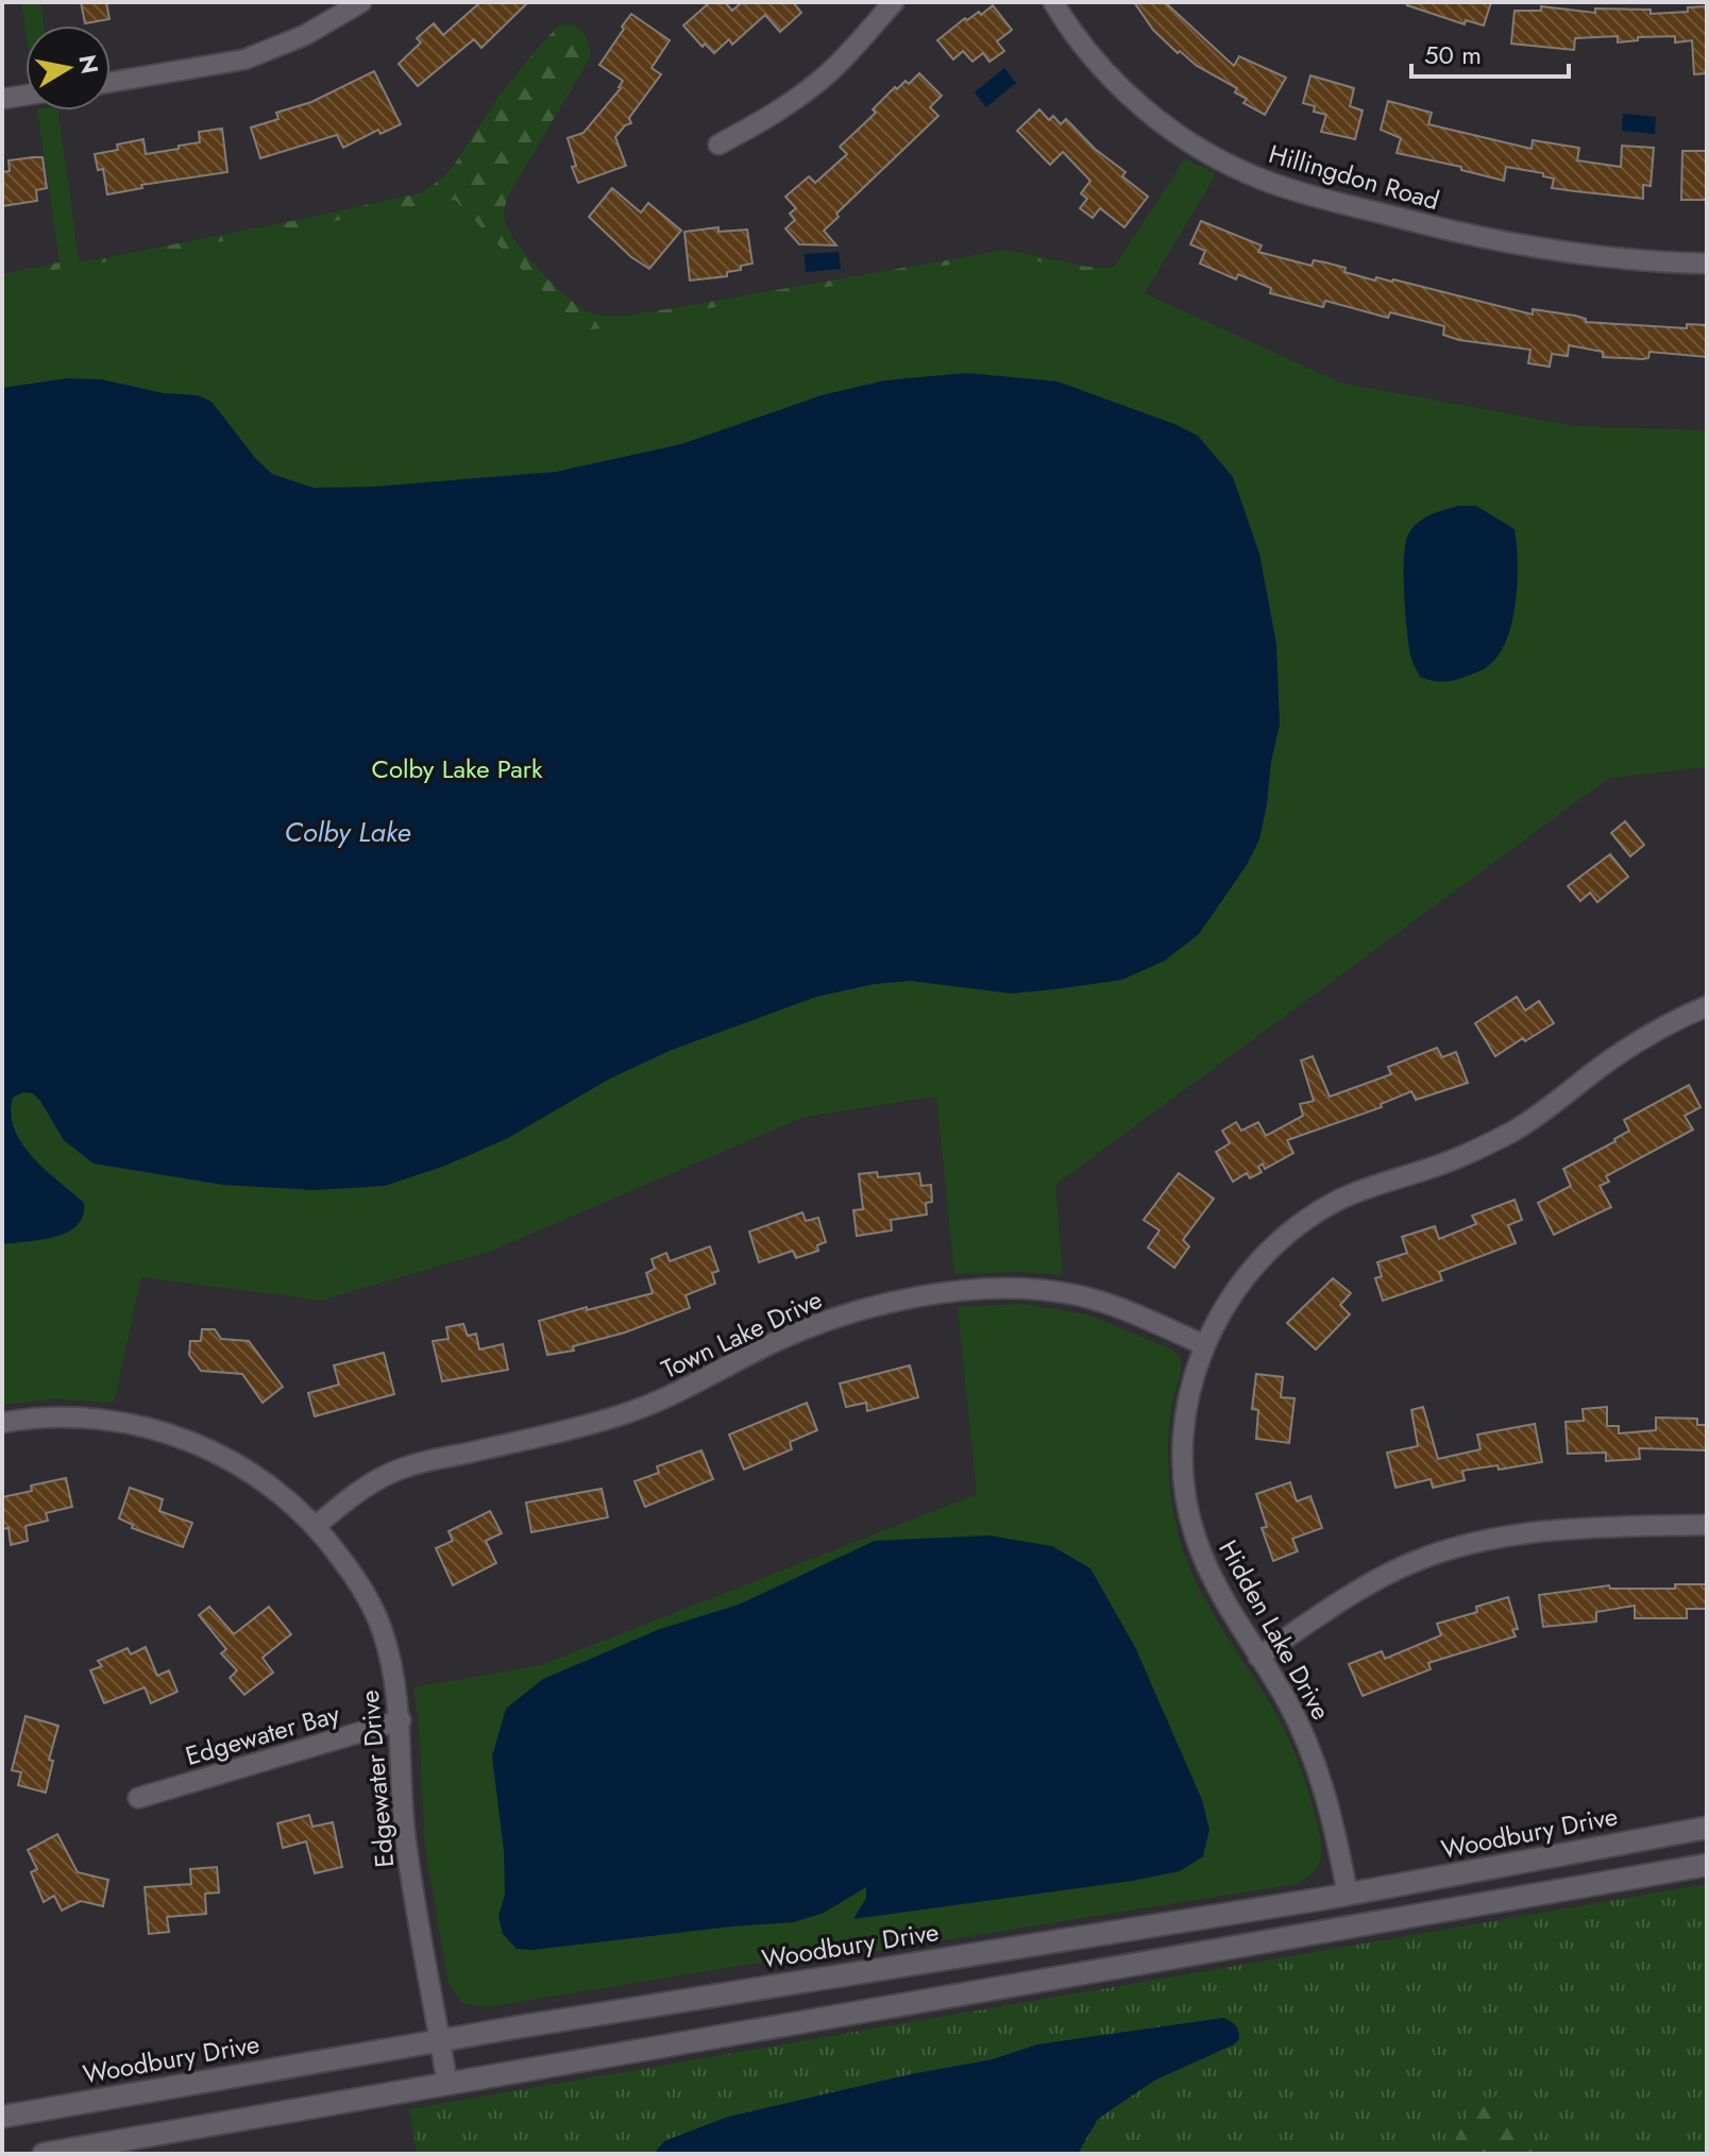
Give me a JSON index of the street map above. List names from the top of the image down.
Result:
{
  "streets": {
    "main road": ["Woodbury Drive"],
    "street": [
      "Hillingdon Road",
      "Town Lake Drive",
      "Hidden Lake Drive",
      "Edgewater Bay",
      "Edgewater Drive"
    ]
  },
  "crossings": [
    ["Town Lake Drive", "Hidden Lake Drive"],
    ["Town Lake Drive", "Edgewater Drive"],
    ["Hidden Lake Drive", "Woodbury Drive"],
    ["Edgewater Bay", "Edgewater Drive"],
    ["Edgewater Drive", "Woodbury Drive"]
  ],
  "water": ["Colby Lake"],
  "parks": ["Colby Lake Park"],
  "scale_bar": "50 m",
  "north": "right"
}
